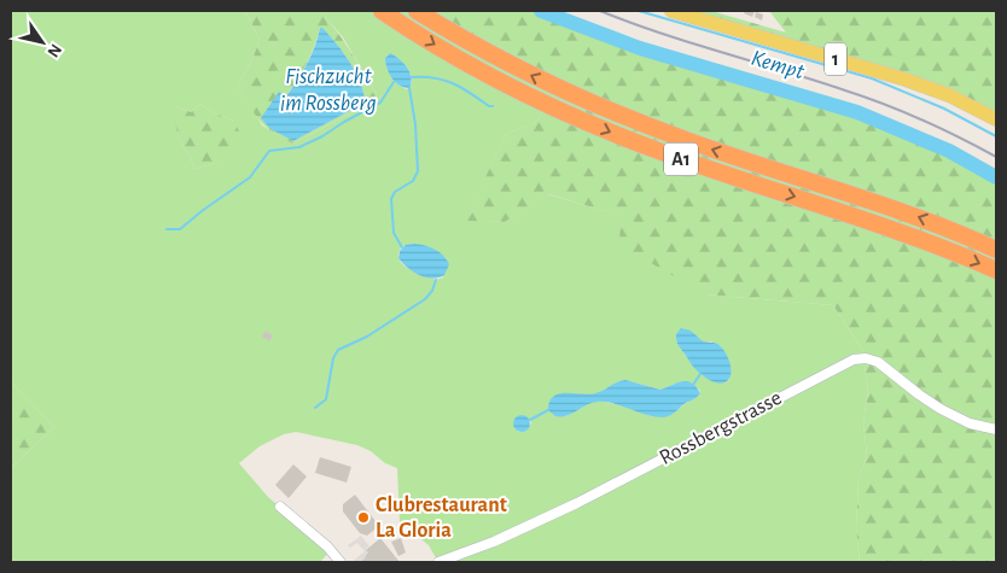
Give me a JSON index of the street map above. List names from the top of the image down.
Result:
{
  "streets": {
    "highway": ["A1"],
    "main road": ["1"],
    "street": ["Rossbergstrasse"]
  },
  "water": ["Kempt", "Fischzucht im Rossberg"],
  "places": ["Clubrestaurant La Gloria"],
  "north": "bottom right"
}
